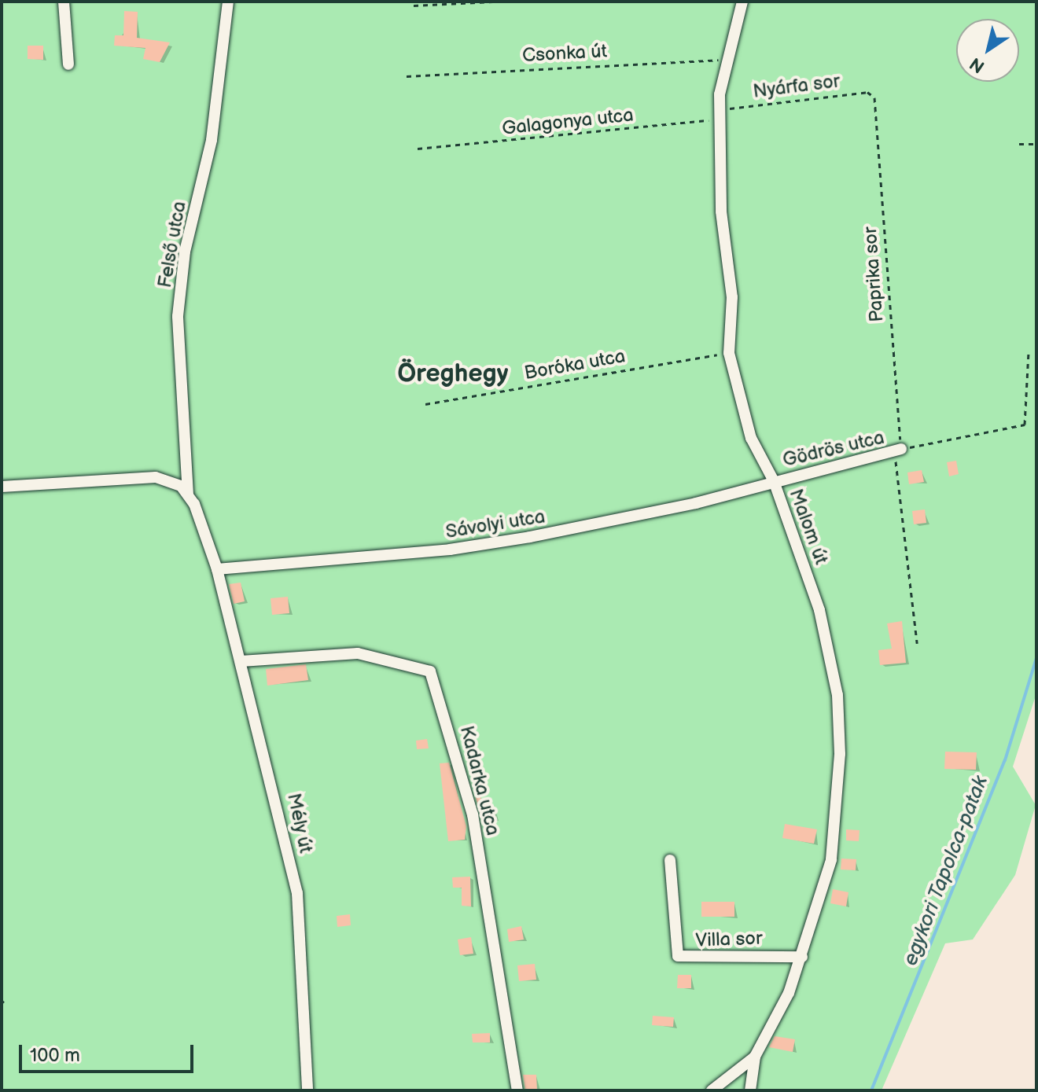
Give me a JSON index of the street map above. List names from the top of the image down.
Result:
{
  "streets": {
    "street": [
      "Felső utca",
      "Gödrös utca",
      "Sávolyi utca",
      "Malom út",
      "Kadarka utca",
      "Mély út",
      "Villa sor"
    ],
    "path": [
      "Csonka út",
      "Nyárfa sor",
      "Galagonya utca",
      "Paprika sor",
      "Boróka utca"
    ]
  },
  "crossings": [
    ["Csonka út", "Malom út"],
    ["Nyárfa sor", "Galagonya utca"],
    ["Nyárfa sor", "Paprika sor"],
    ["Nyárfa sor", "Malom út"],
    ["Galagonya utca", "Malom út"],
    ["Felső utca", "Sávolyi utca"],
    ["Felső utca", "Mély út"],
    ["Paprika sor", "Gödrös utca"],
    ["Boróka utca", "Malom út"],
    ["Gödrös utca", "Sávolyi utca"],
    ["Gödrös utca", "Malom út"],
    ["Sávolyi utca", "Malom út"],
    ["Sávolyi utca", "Mély út"],
    ["Malom út", "Villa sor"],
    ["Kadarka utca", "Mély út"]
  ],
  "districts": ["Öreghegy"],
  "water": ["egykori Tapolca-patak"],
  "scale_bar": "100 m",
  "north": "bottom left"
}
